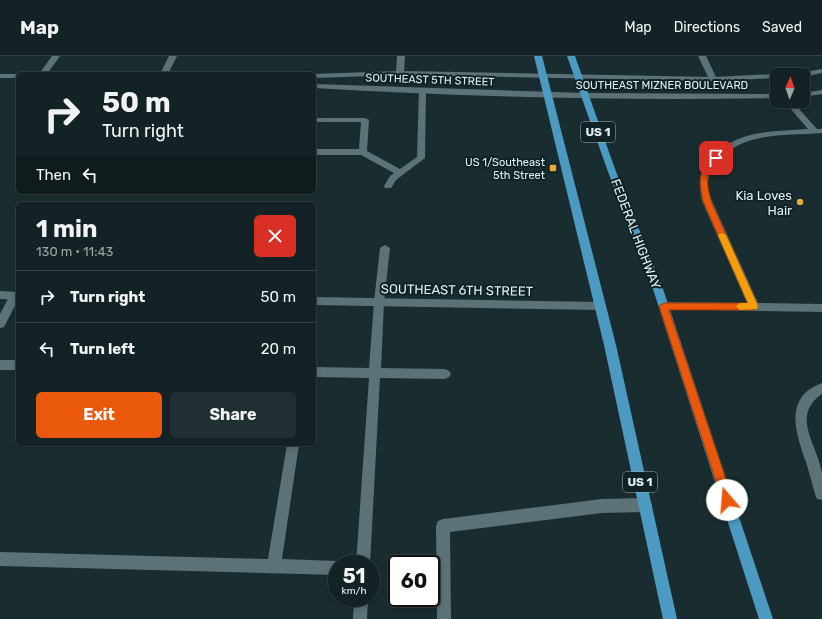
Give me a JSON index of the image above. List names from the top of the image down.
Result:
{
  "streets": {
    "main road": [
      "SOUTHEAST 5TH STREET",
      "SOUTHEAST MIZNER BOULEVARD",
      "US 1",
      "FEDERAL HIGHWAY",
      "SOUTHEAST 6TH STREET"
    ]
  },
  "crossings": [
    ["SOUTHEAST 5TH STREET", "SOUTHEAST MIZNER BOULEVARD"],
    ["SOUTHEAST 5TH STREET", "US 1"],
    ["SOUTHEAST MIZNER BOULEVARD", "US 1"],
    ["SOUTHEAST MIZNER BOULEVARD", "FEDERAL HIGHWAY"],
    ["US 1", "SOUTHEAST 6TH STREET"]
  ],
  "places": {
    "transit": ["US 1/Southeast 5th Street"],
    "other": ["Kia Loves Hair"]
  },
  "north": "top",
  "page": {
    "header": "Map",
    "nav": ["Map", "Directions", "Saved"],
    "turn": ["50 m", "Turn right"],
    "then": "Then",
    "heading": ["1 min", "130 m · 11:43"],
    "list": [
      {
        "name": "Turn right",
        "value": "50 m"
      },
      {
        "name": "Turn left",
        "value": "20 m"
      }
    ],
    "buttons": ["Exit", "Share"],
    "speed": "51 km/h",
    "limit": "60"
  }
}
